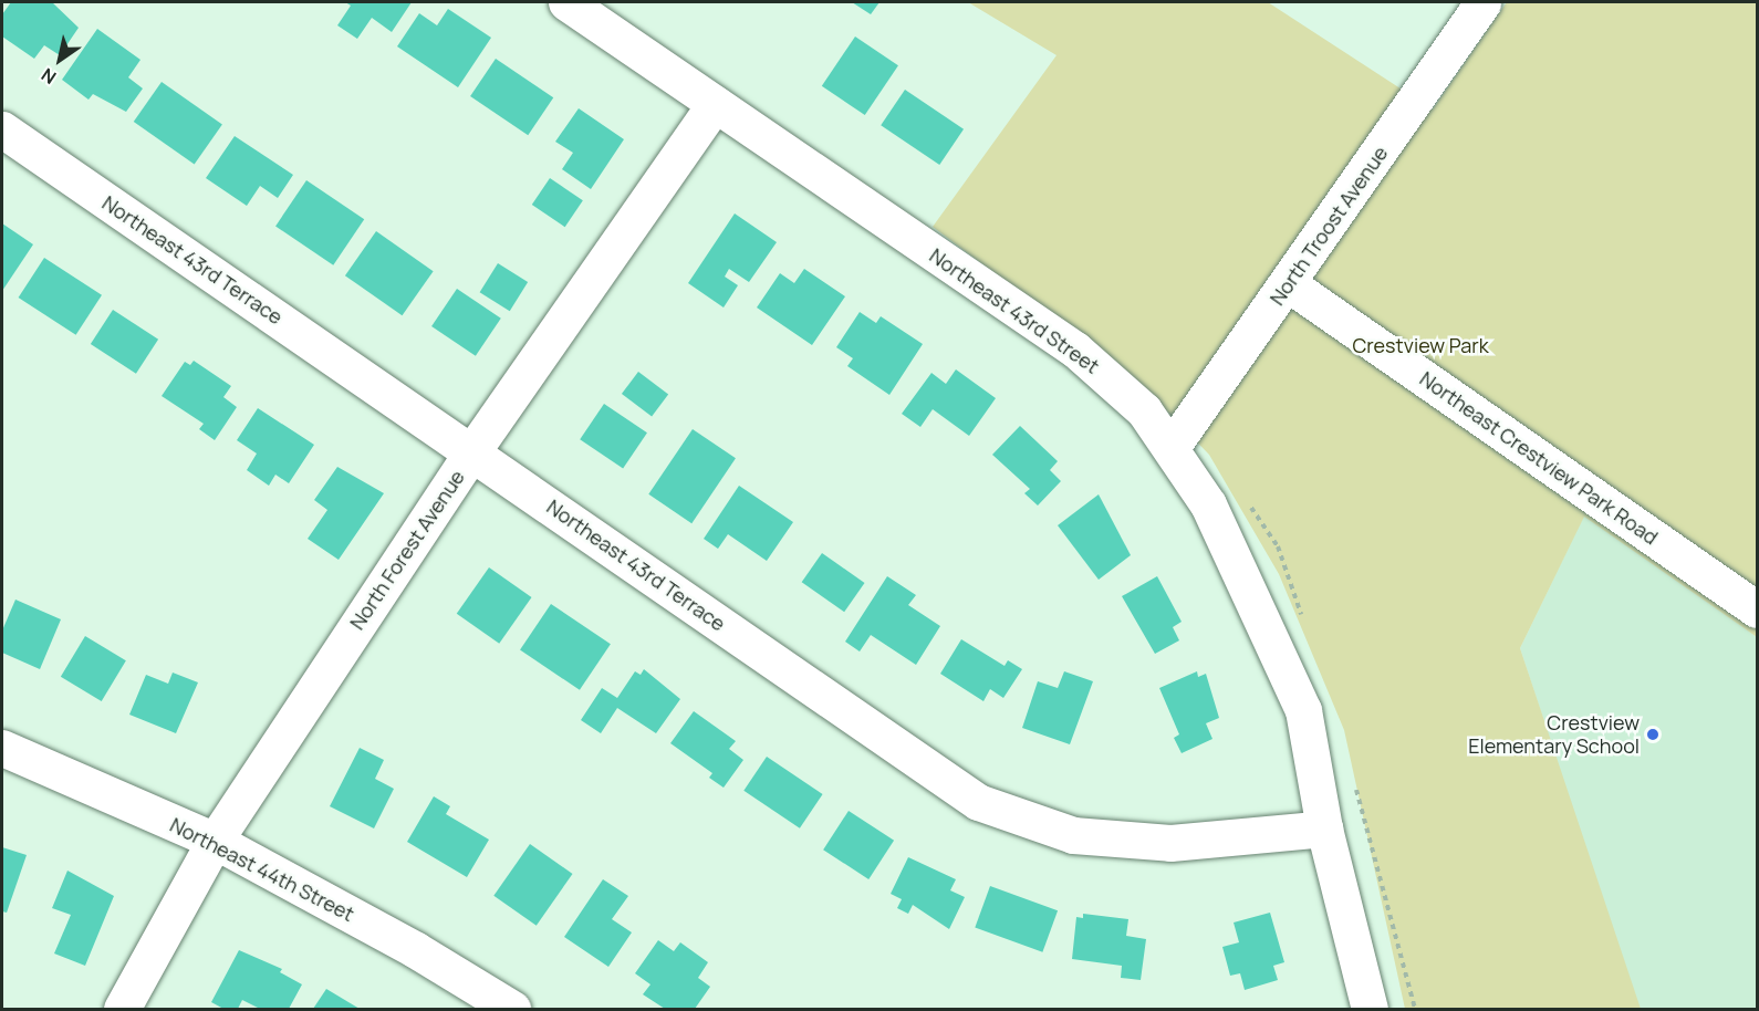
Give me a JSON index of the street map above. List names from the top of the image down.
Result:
{
  "streets": {
    "street": [
      "North Troost Avenue",
      "Northeast 43rd Terrace",
      "Northeast 43rd Street",
      "Northeast Crestview Park Road",
      "North Forest Avenue",
      "Northeast 44th Street"
    ]
  },
  "crossings": [
    ["North Troost Avenue", "Northeast 43rd Street"],
    ["North Troost Avenue", "Northeast Crestview Park Road"],
    ["Northeast 43rd Terrace", "Northeast 43rd Street"],
    ["Northeast 43rd Terrace", "North Forest Avenue"],
    ["Northeast 43rd Street", "North Forest Avenue"],
    ["North Forest Avenue", "Northeast 44th Street"]
  ],
  "parks": ["Crestview Park"],
  "places": ["Crestview Elementary School"],
  "north": "bottom left"
}
